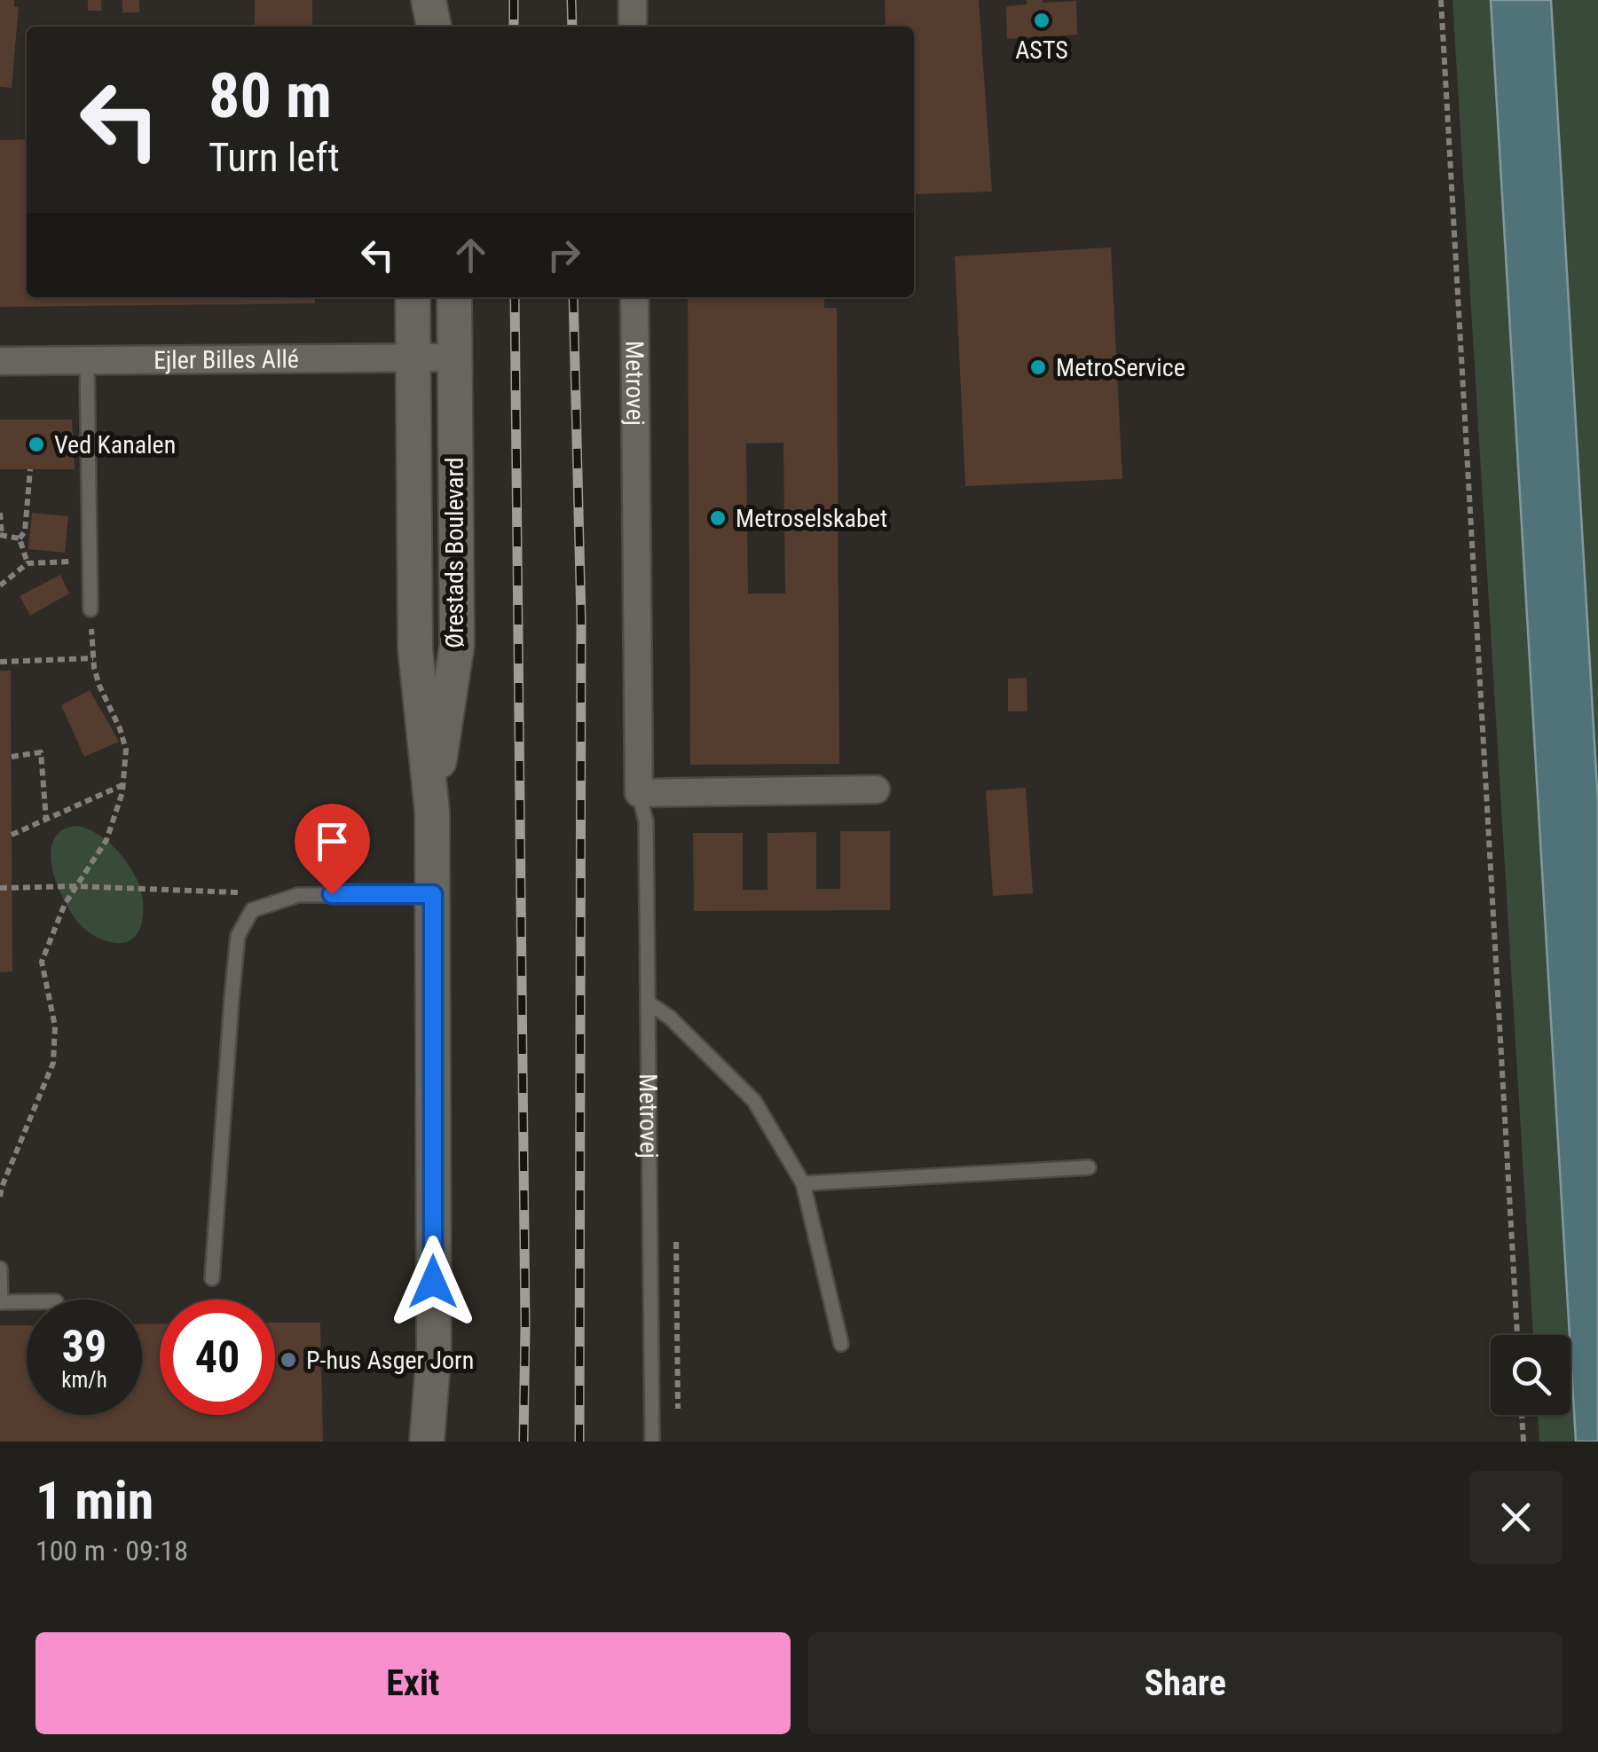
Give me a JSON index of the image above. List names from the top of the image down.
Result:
{
  "streets": {
    "street": ["Ejler Billes Allé", "Metrovej", "Ørestads Boulevard"]
  },
  "crossings": [
    ["Ejler Billes Allé", "Ørestads Boulevard"]
  ],
  "places": [
    "ASTS",
    "MetroService",
    "Ved Kanalen",
    "Metroselskabet",
    "P-hus Asger Jorn"
  ],
  "page": {
    "turn": ["80 m", "Turn left"],
    "speed": "39 km/h",
    "limit": "40",
    "heading": ["1 min", "100 m · 09:18"],
    "buttons": ["Exit", "Share"]
  }
}
